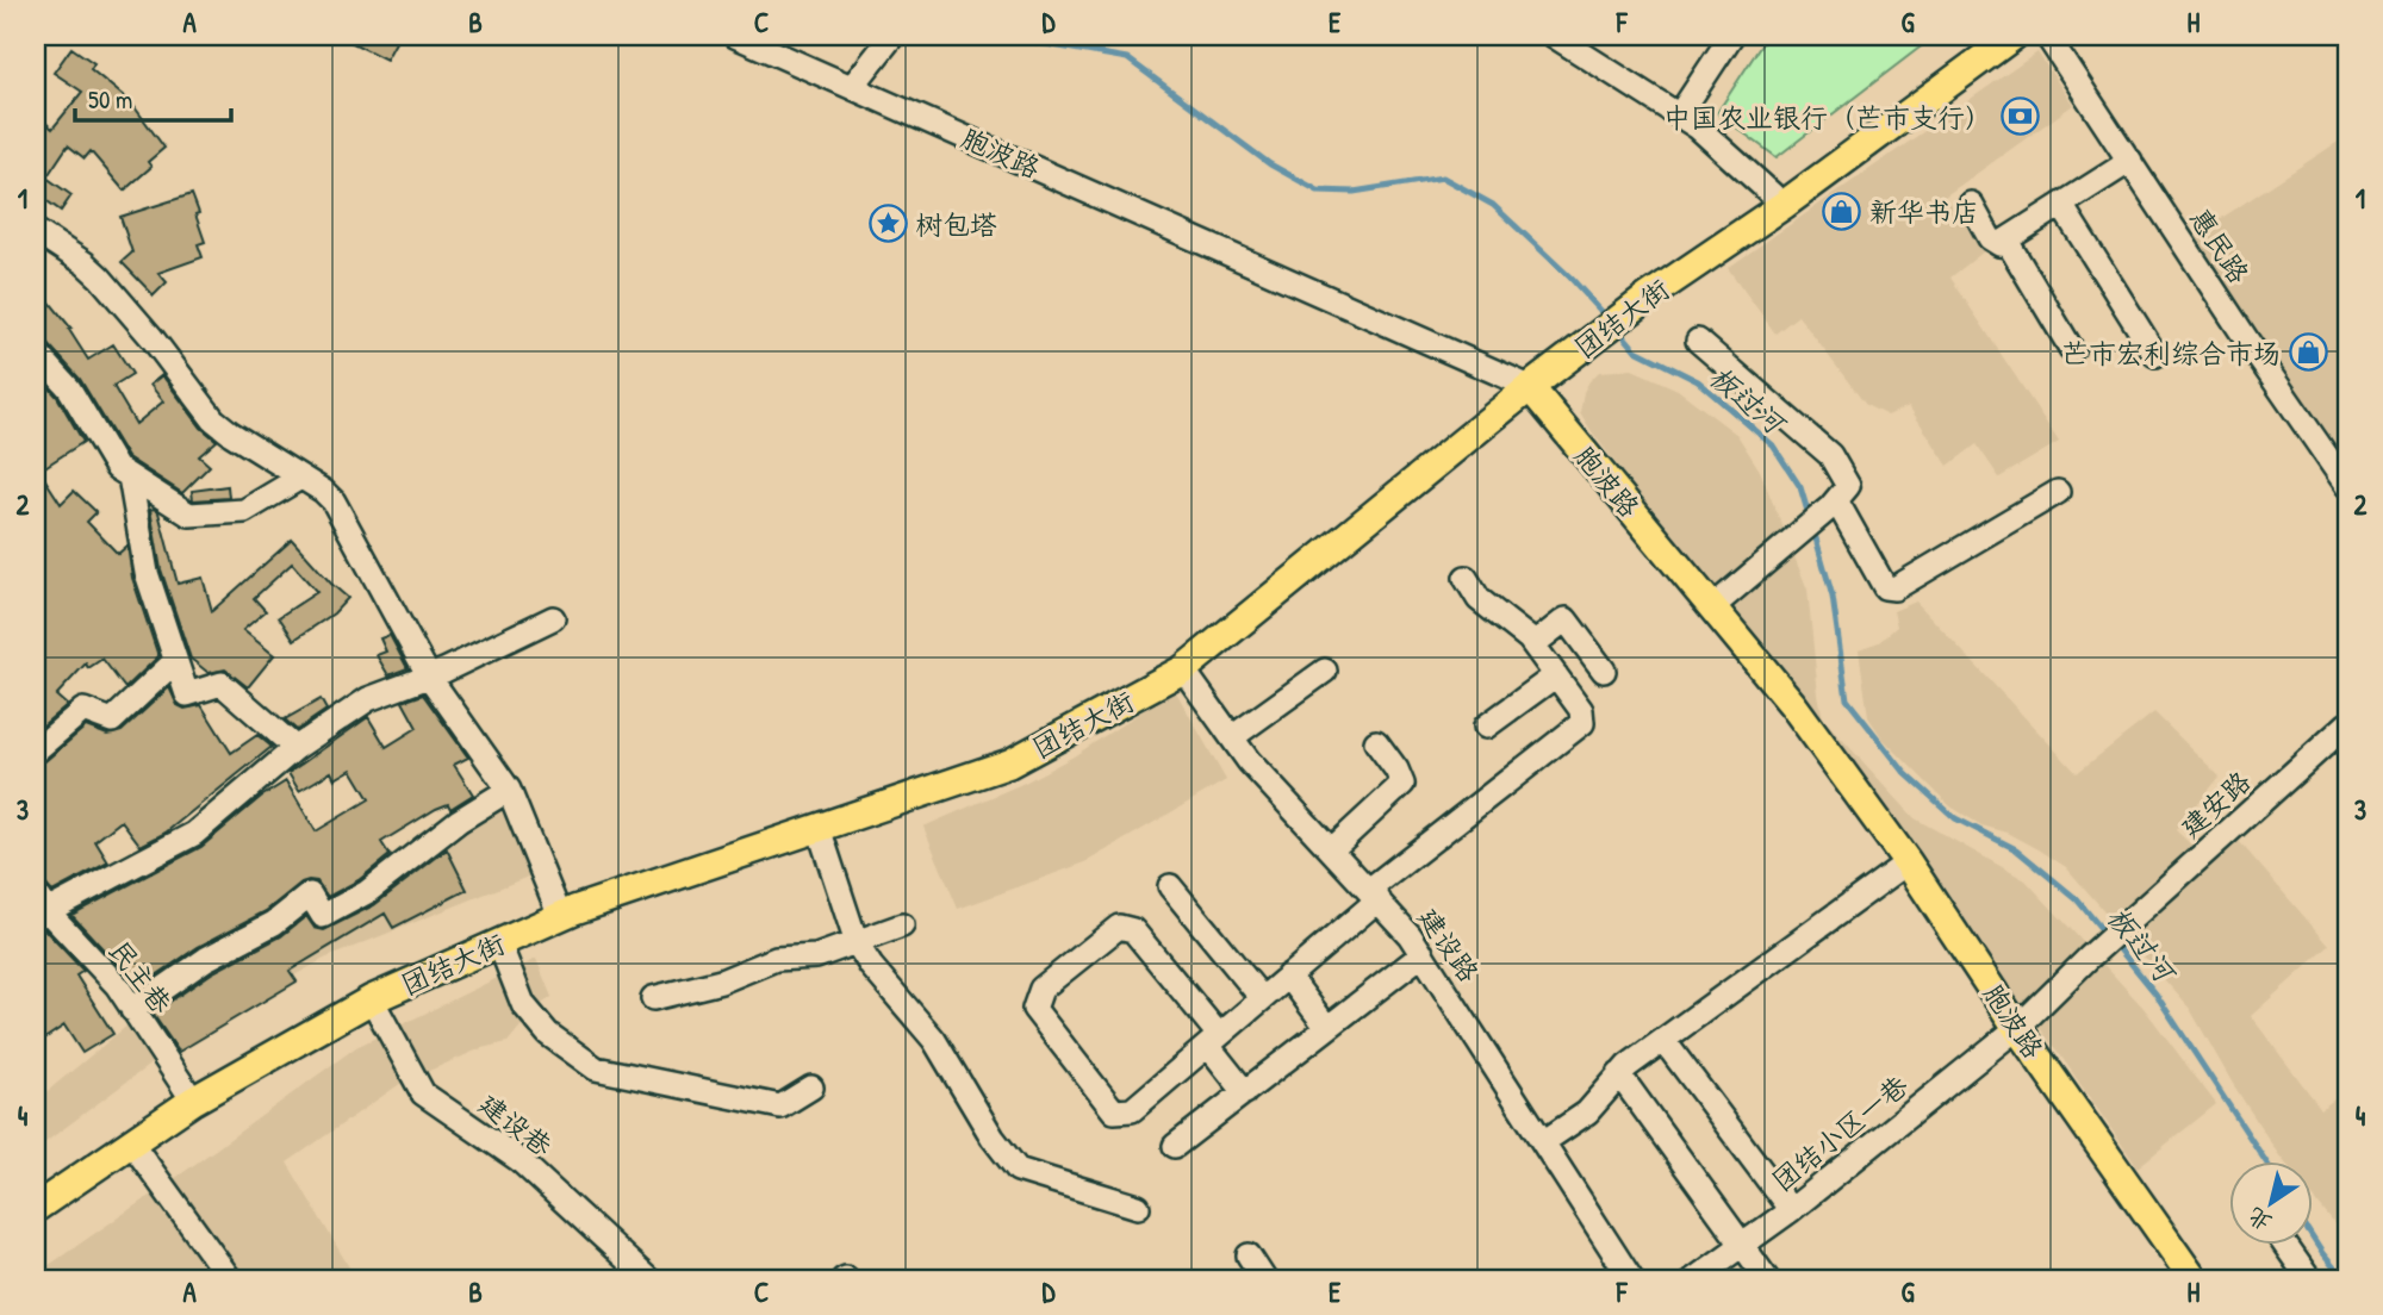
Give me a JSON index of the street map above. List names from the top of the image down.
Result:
{
  "streets": {
    "main road": ["胞波路", "团结大街"],
    "street": [
      "惠民路",
      "建安路",
      "建设路",
      "民主巷",
      "建设巷",
      "团结小区一巷"
    ]
  },
  "crossings": [
    ["胞波路", "团结大街"],
    ["胞波路", "建安路"],
    ["胞波路", "团结小区一巷"],
    ["团结大街", "建设路"],
    ["团结大街", "民主巷"],
    ["团结大街", "建设巷"],
    ["建安路", "团结小区一巷"]
  ],
  "water": ["板过河"],
  "places": {
    "bank": ["中国农业银行（芒市支行）"],
    "shop": ["新华书店", "芒市宏利综合市场"],
    "place": ["树包塔"]
  },
  "scale_bar": "50 m",
  "north": "bottom left",
  "grid": {
    "columns": [
      "A",
      "B",
      "C",
      "D",
      "E",
      "F",
      "G",
      "H"
    ],
    "rows": [
      "1",
      "2",
      "3",
      "4"
    ]
  }
}
